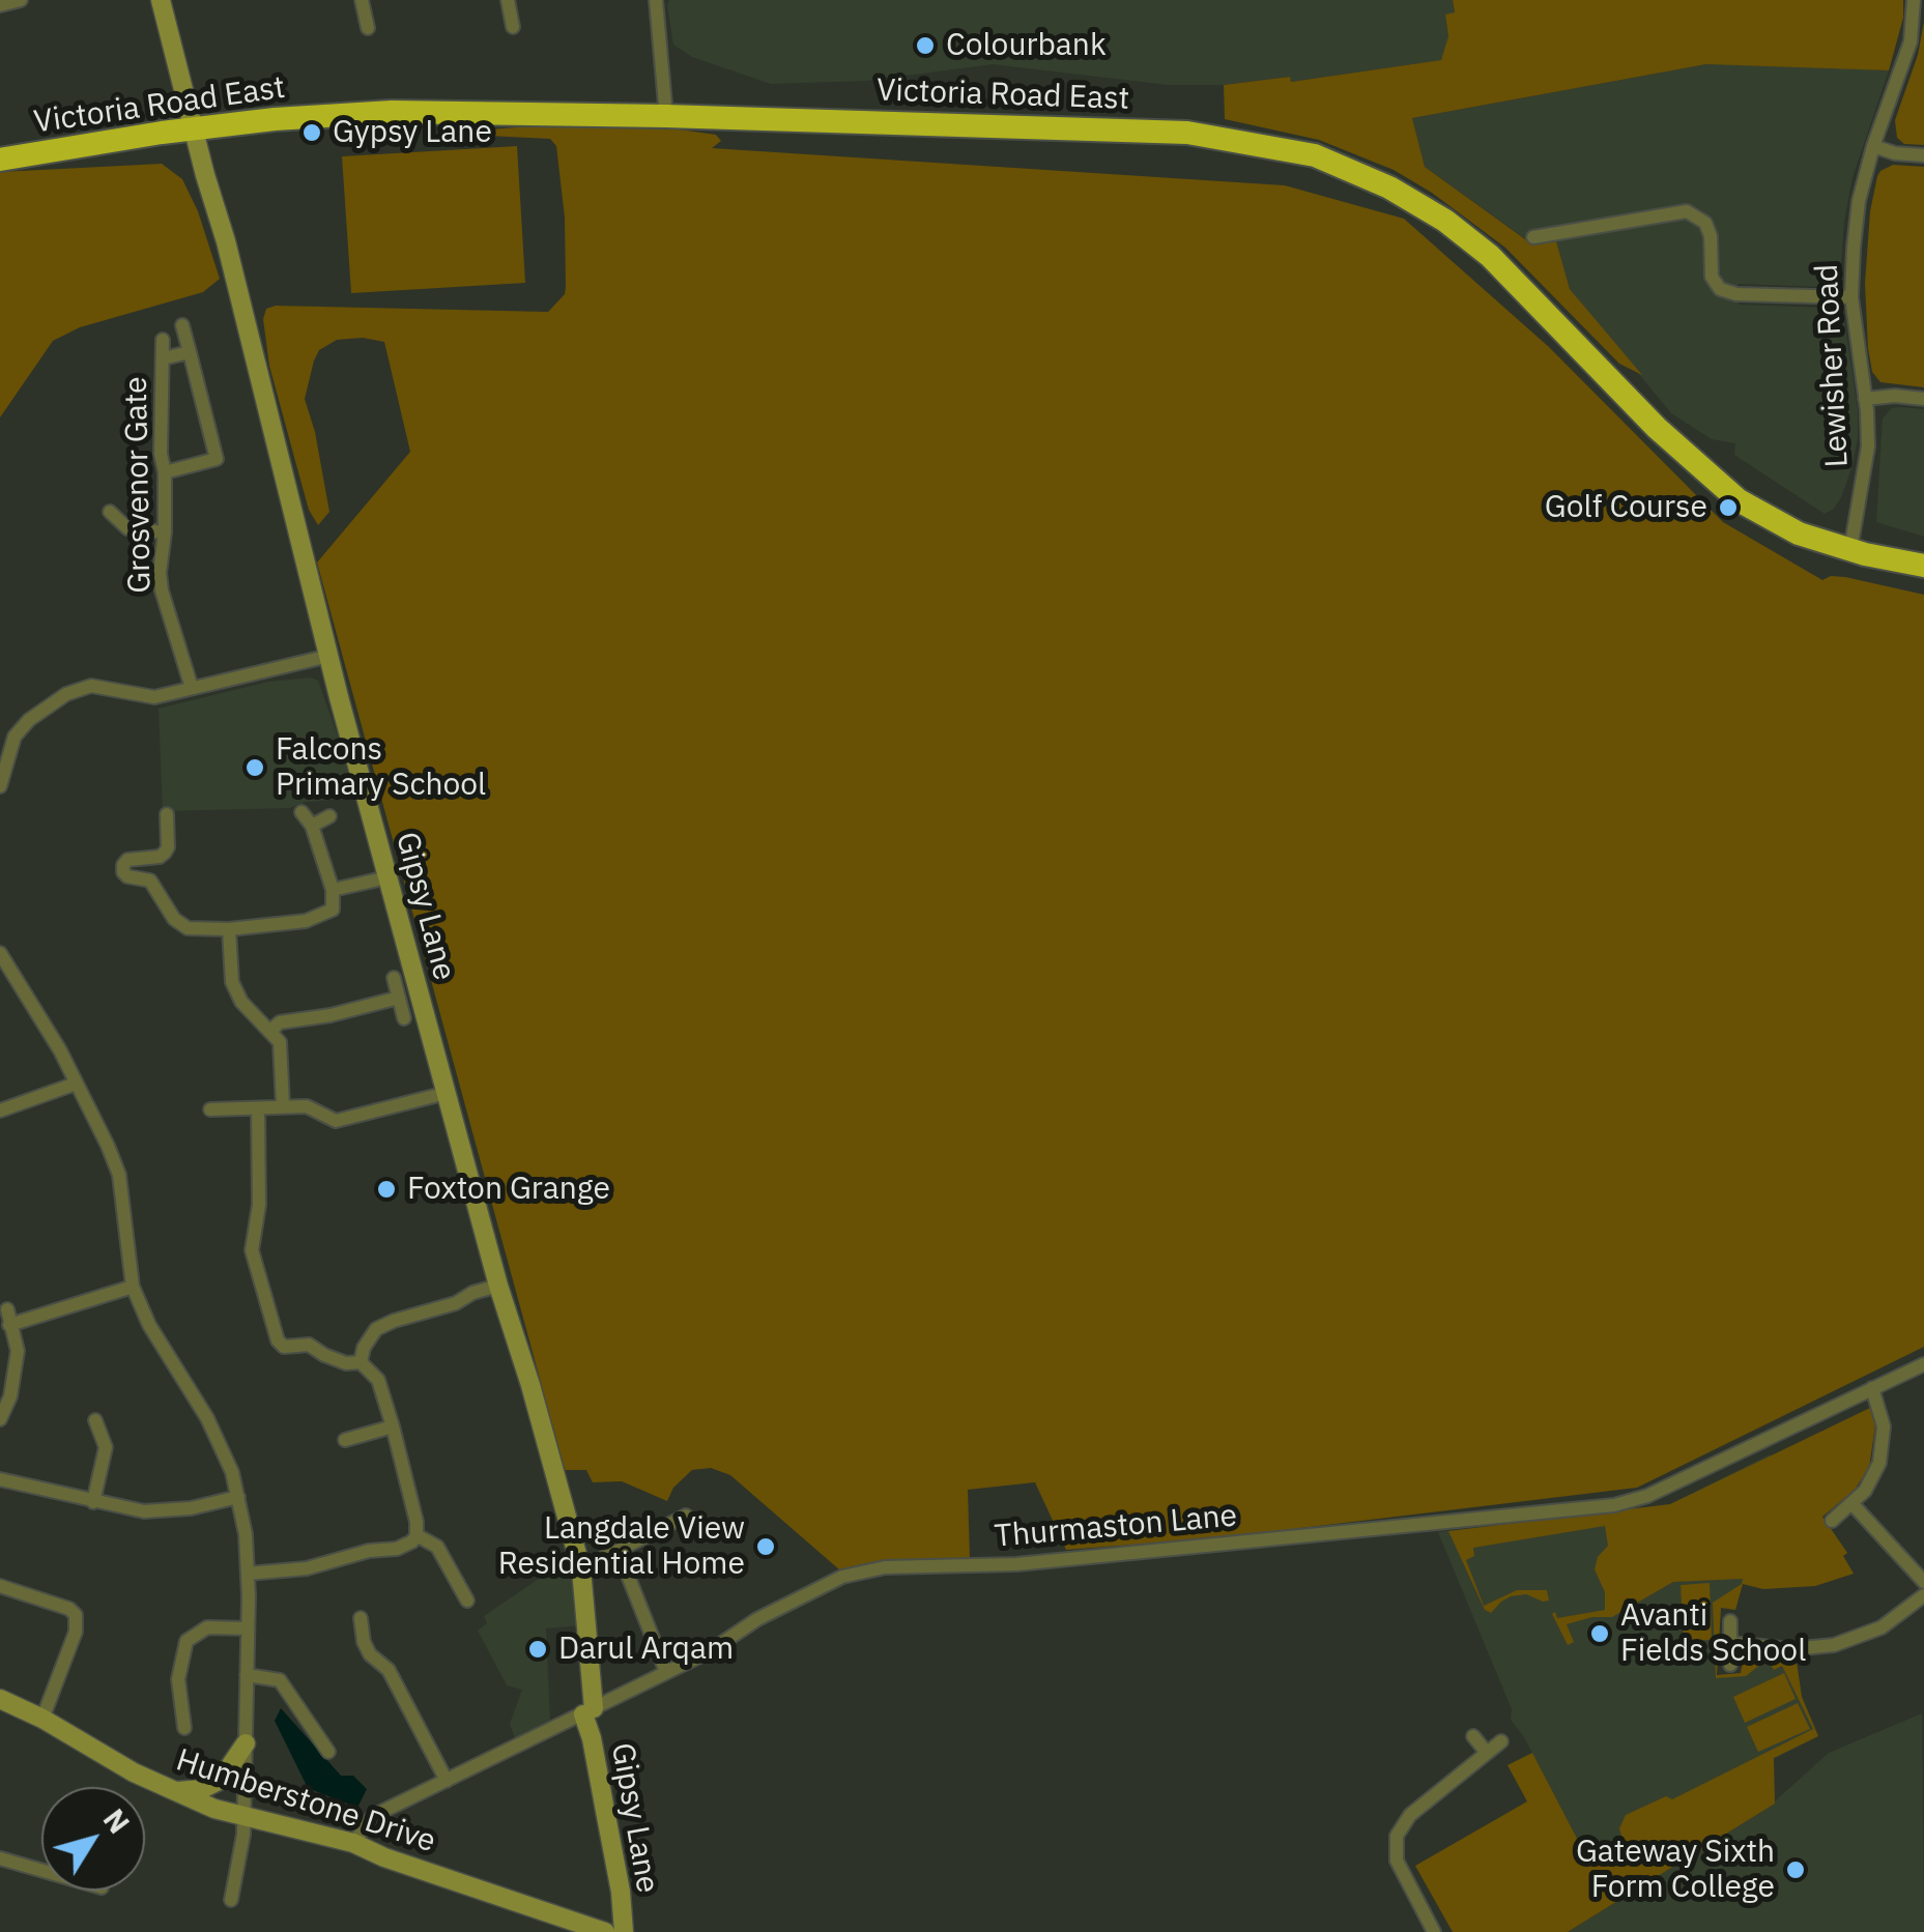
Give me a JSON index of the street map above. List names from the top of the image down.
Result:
{
  "streets": {
    "highway": ["Victoria Road East"],
    "street": [
      "Lewisher Road",
      "Grosvenor Gate",
      "Gipsy Lane",
      "Thurmaston Lane",
      "Humberstone Drive"
    ]
  },
  "crossings": [
    ["Victoria Road East", "Lewisher Road"],
    ["Victoria Road East", "Gipsy Lane"],
    ["Gipsy Lane", "Thurmaston Lane"],
    ["Thurmaston Lane", "Humberstone Drive"]
  ],
  "places": [
    "Colourbank",
    "Gypsy Lane",
    "Golf Course",
    "Falcons Primary School",
    "Foxton Grange",
    "Langdale View Residential Home",
    "Avanti Fields School",
    "Darul Arqam",
    "Gateway Sixth Form College"
  ],
  "north": "top right"
}
